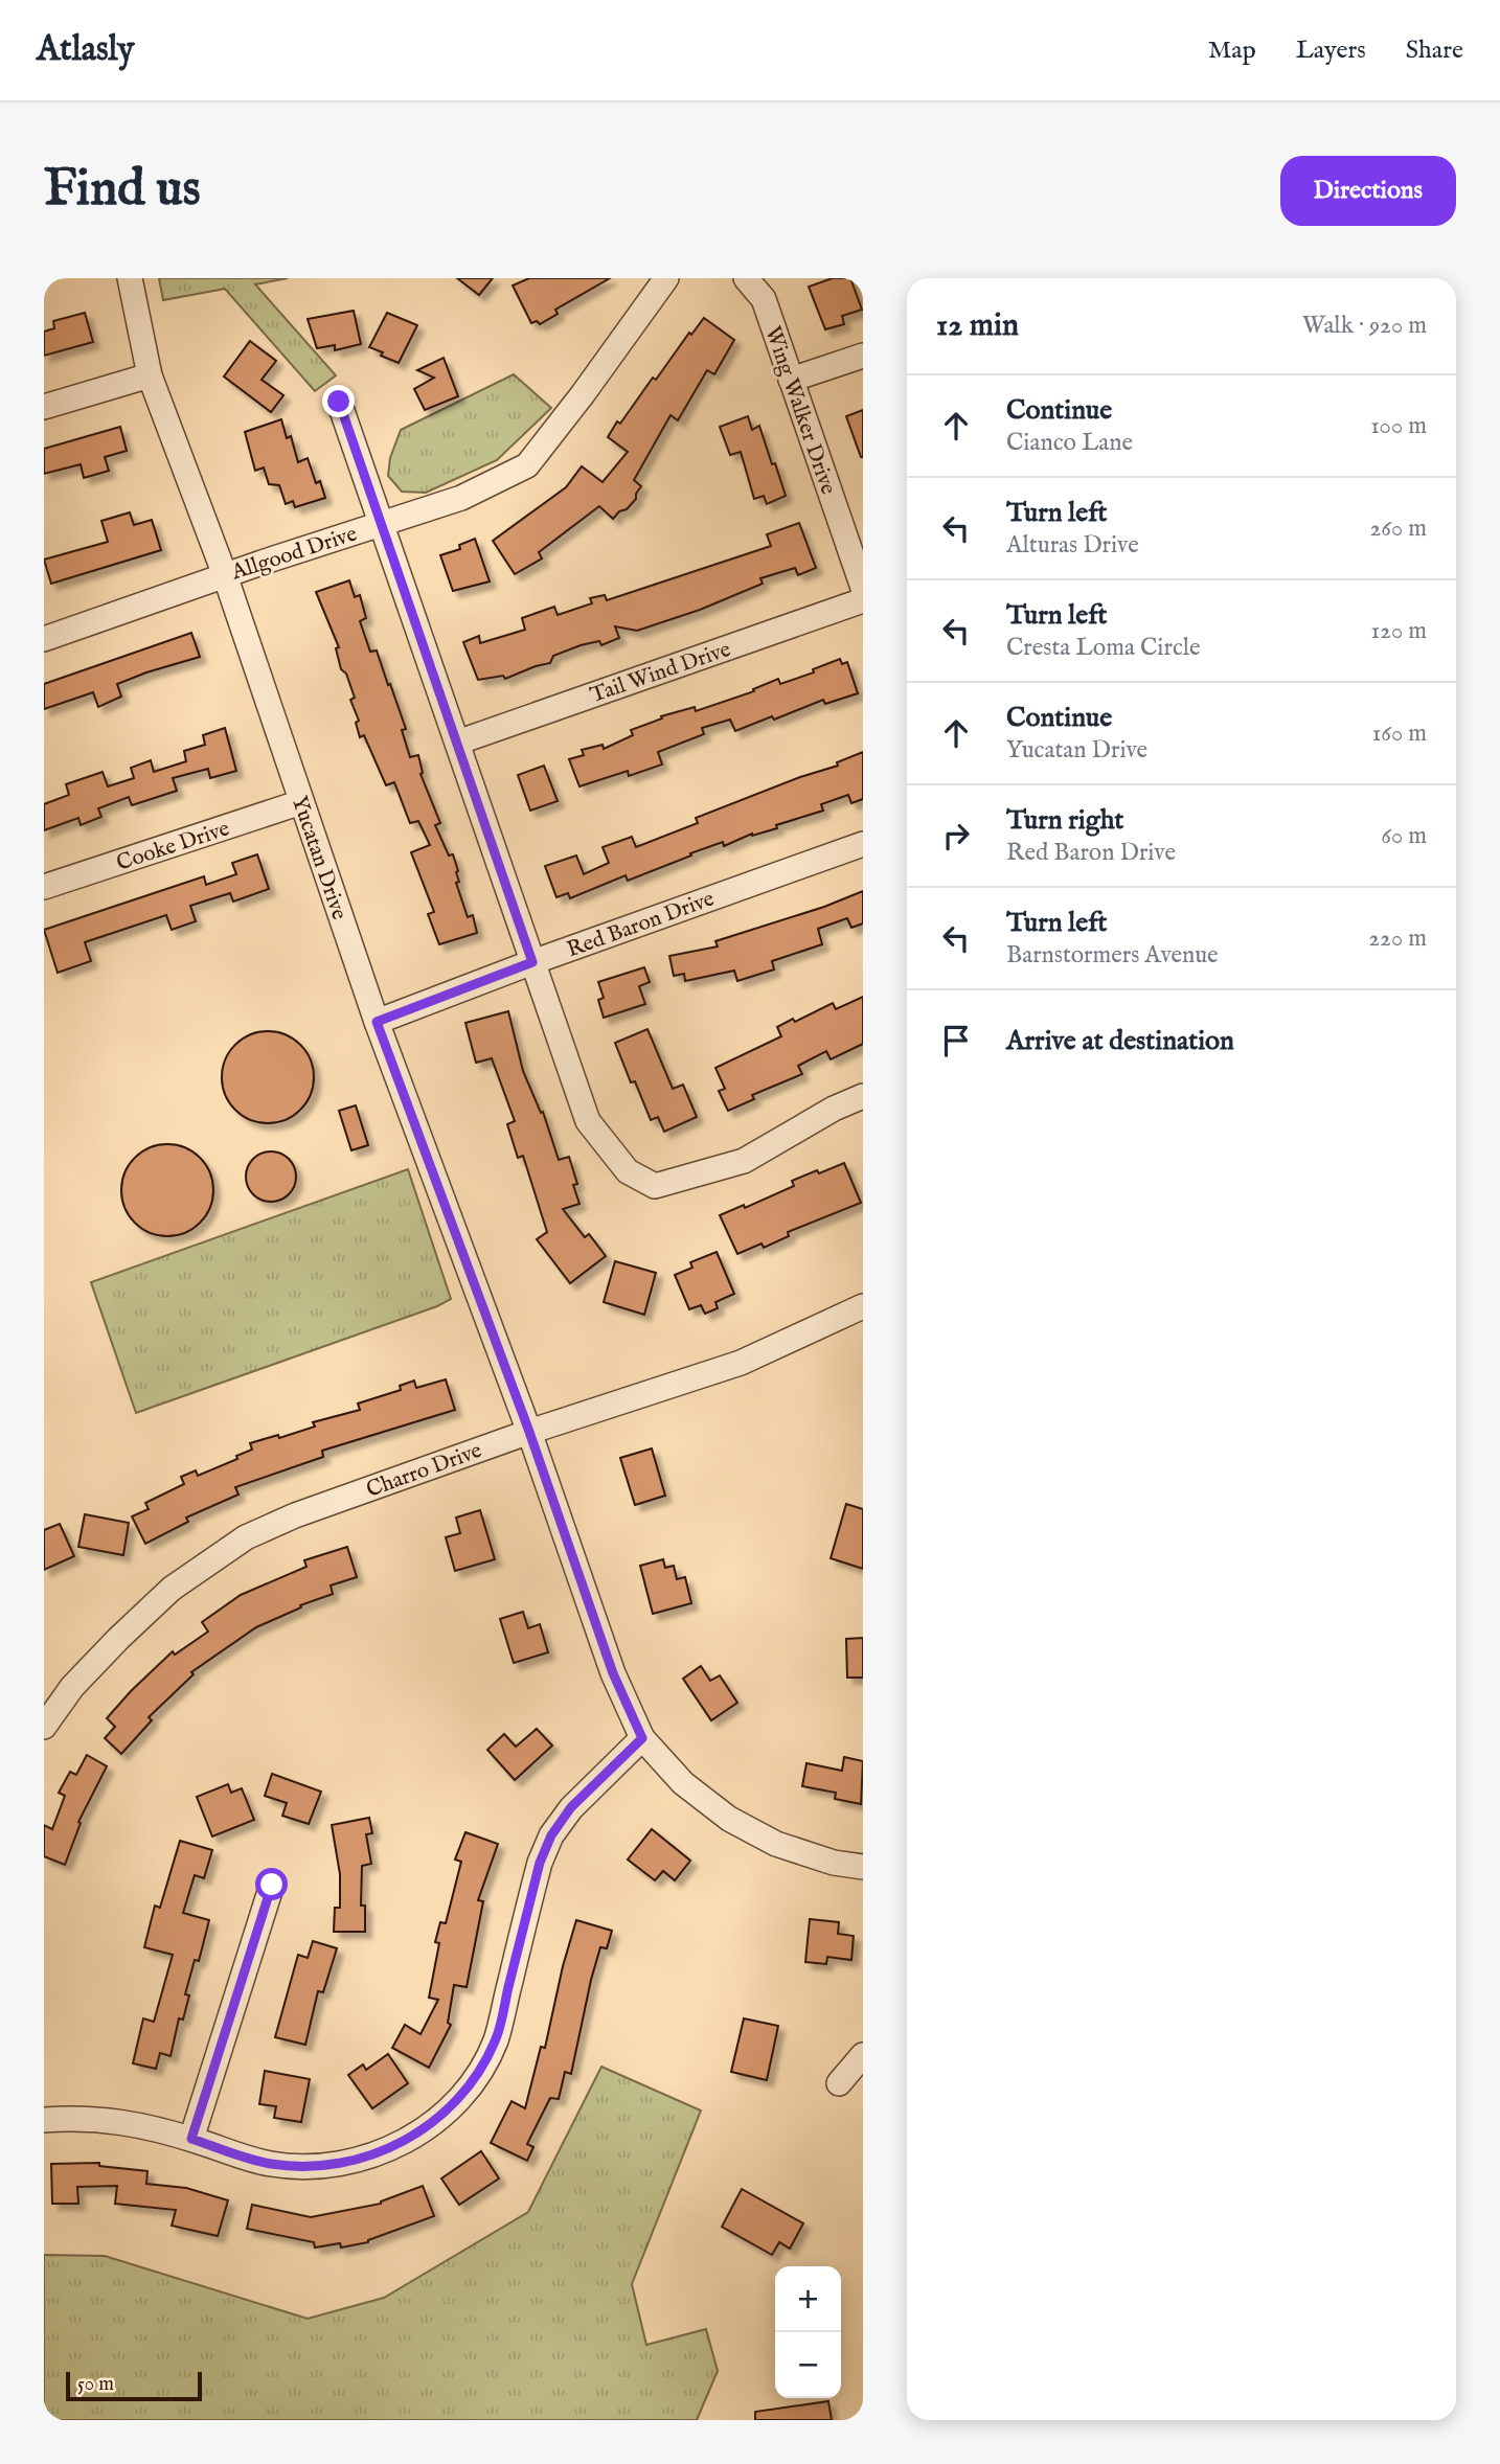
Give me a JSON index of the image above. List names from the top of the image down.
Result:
{
  "streets": {
    "street": [
      "Wing Walker Drive",
      "Allgood Drive",
      "Tail Wind Drive",
      "Cooke Drive",
      "Yucatan Drive",
      "Red Baron Drive",
      "Charro Drive"
    ]
  },
  "crossings": [
    ["Allgood Drive", "Yucatan Drive"],
    ["Cooke Drive", "Yucatan Drive"],
    ["Yucatan Drive", "Red Baron Drive"],
    ["Yucatan Drive", "Charro Drive"]
  ],
  "scale_bar": "50 m",
  "page": {
    "header": "Atlasly",
    "nav": ["Map", "Layers", "Share"],
    "buttons": "Directions",
    "title": "Find us",
    "heading": ["12 min", "Walk · 920 m"],
    "list": [
      ["Continue", "Cianco Lane", "100 m"],
      ["Turn left", "Alturas Drive", "260 m"],
      ["Turn left", "Cresta Loma Circle", "120 m"],
      ["Continue", "Yucatan Drive", "160 m"],
      ["Turn right", "Red Baron Drive", "60 m"],
      ["Turn left", "Barnstormers Avenue", "220 m"],
      "Arrive at destination"
    ],
    "map_buttons": ["+", "−"],
    "scale": "50 m"
  }
}
